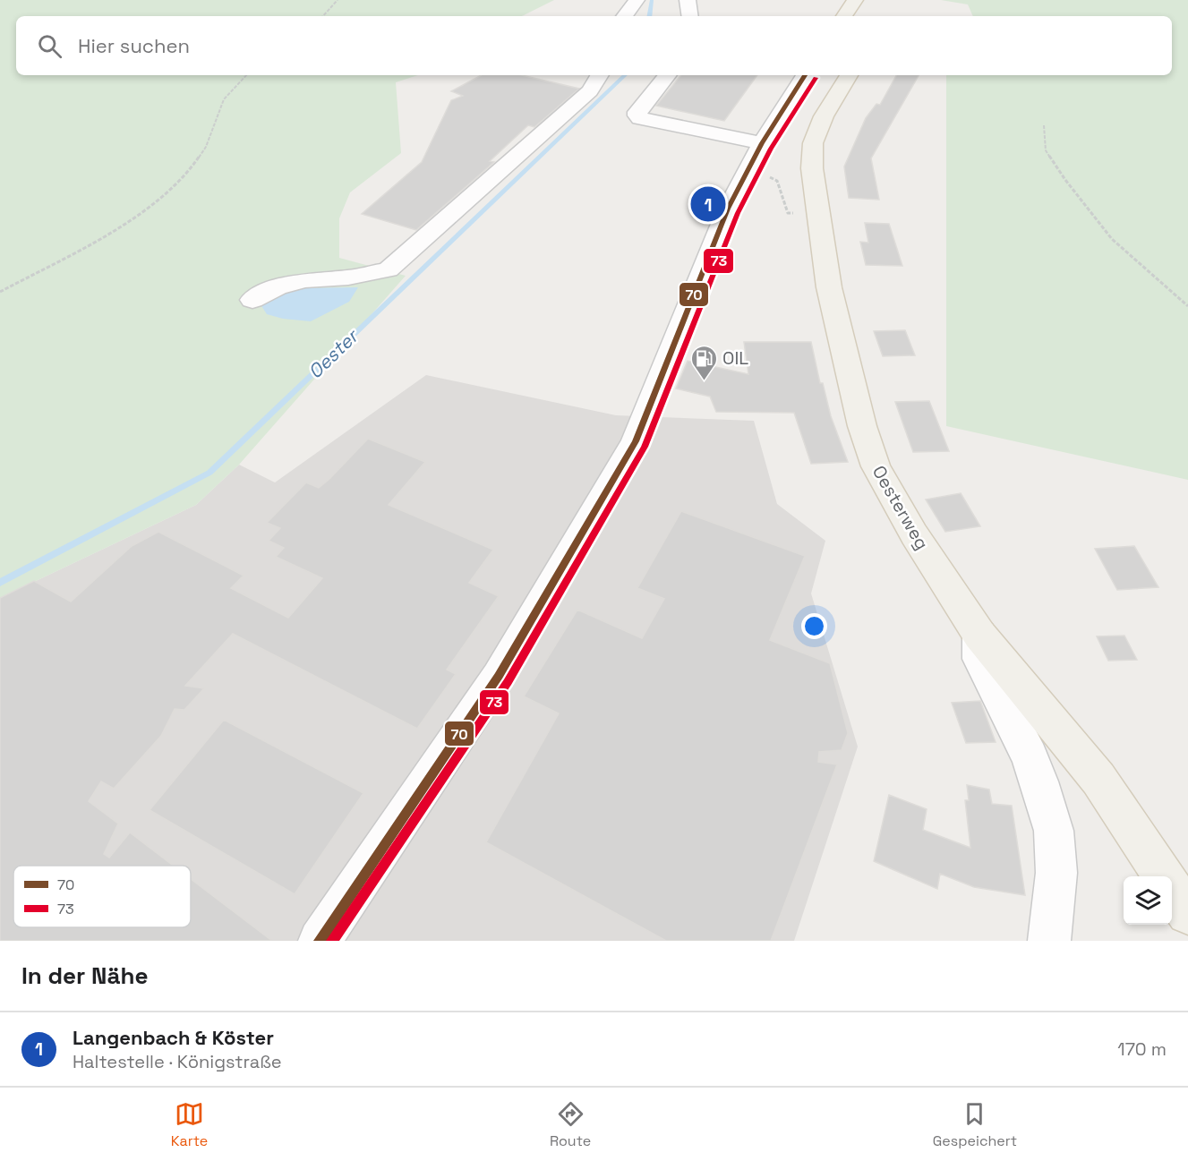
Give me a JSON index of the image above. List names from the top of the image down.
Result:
{
  "streets": {
    "main road": ["Oesterweg"]
  },
  "water": ["Oester"],
  "places": {
    "fuel station": ["OIL"]
  },
  "lines": ["transit line 70", "transit line 73"],
  "legend": ["70", "73"],
  "page": {
    "search": "Hier suchen",
    "pins": "1",
    "heading": "In der Nähe",
    "list": [
      {
        "mark": "1",
        "name": "Langenbach & Köster",
        "note": "Haltestelle · Königstraße",
        "value": "170 m"
      }
    ],
    "nav": ["Karte", "Route", "Gespeichert"]
  }
}
